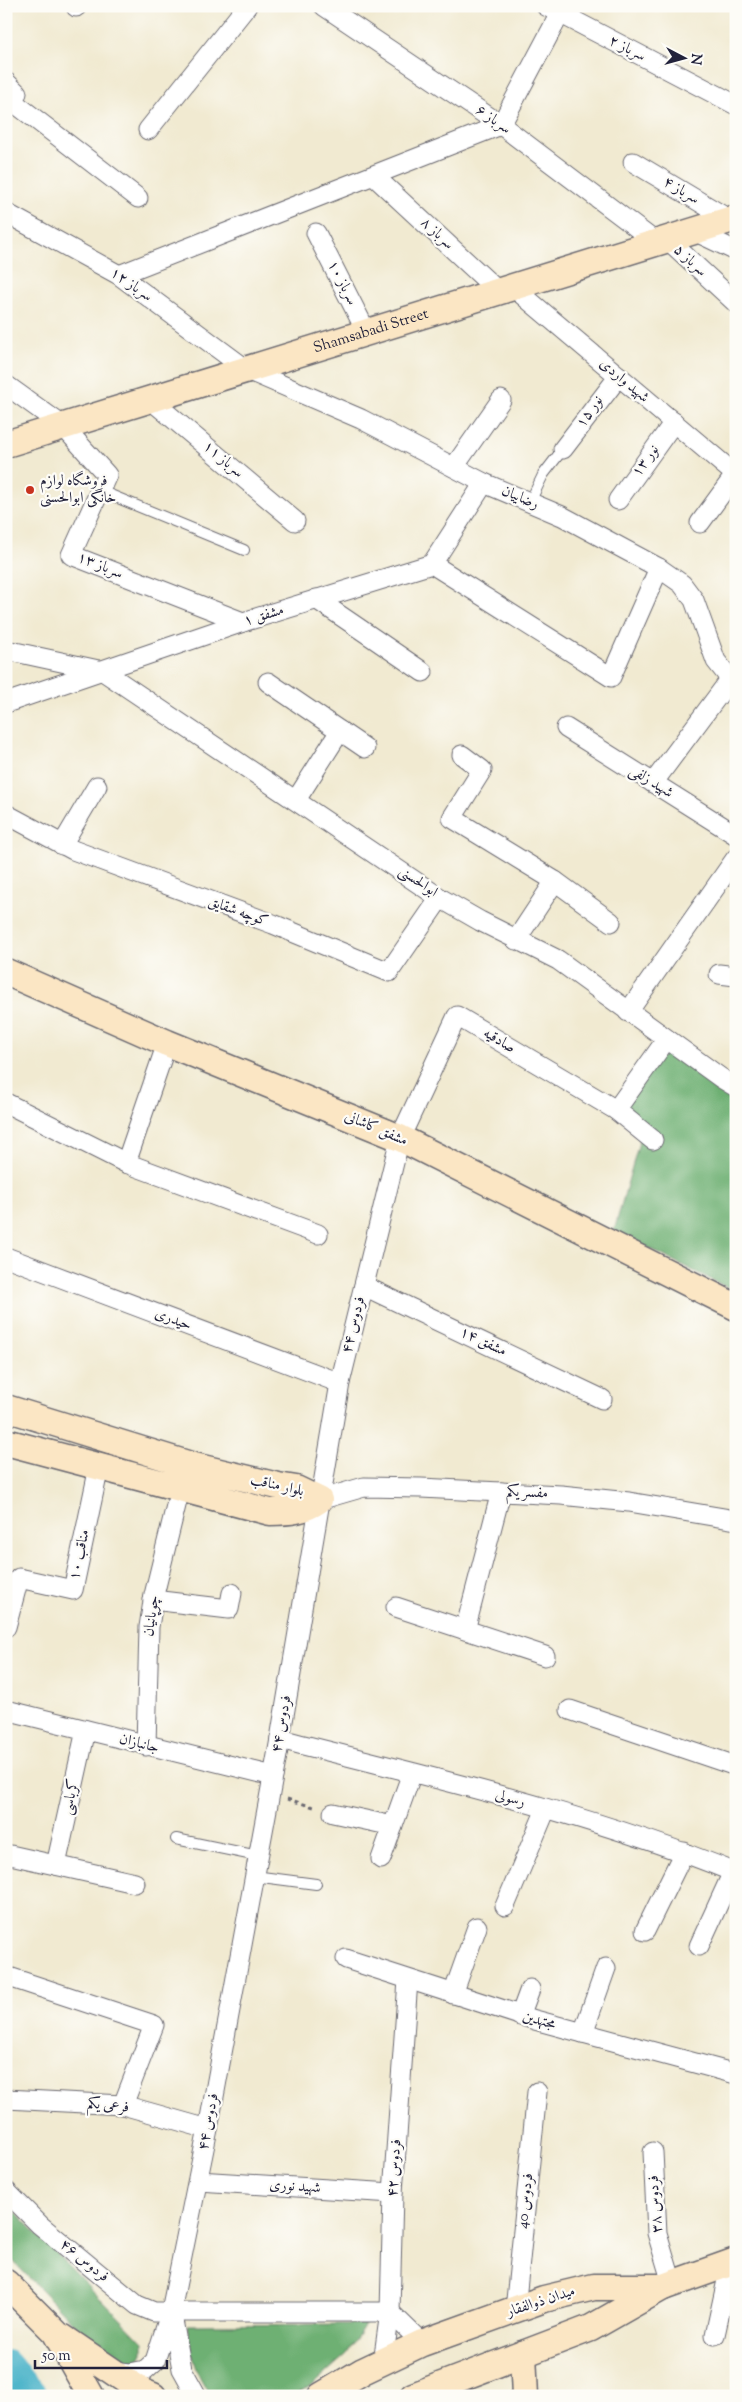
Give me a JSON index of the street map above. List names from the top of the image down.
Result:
{
  "streets": {
    "main road": [
      "Shamsabadi Street",
      "مشفق کاشانی",
      "بلوار مناقب",
      "میدان ذوالفقار"
    ],
    "street": [
      "سرباز ۲",
      "سرباز ۶",
      "سرباز ۴",
      "سرباز ۸",
      "سرباز ۵",
      "سرباز ۱۰",
      "سرباز ۱۲",
      "شهید واردی",
      "نور ۱۵",
      "سرباز ۱۱",
      "نور ۱۳",
      "رضاییان",
      "سرباز ۱۳",
      "مشفق ۱",
      "شهید زلفی",
      "ابوالحسنی",
      "کوچه شقایق",
      "صادقیه",
      "حیدری",
      "فردوس ۴۴",
      "مشفق ۱۴",
      "مفسر یکم",
      "مناقب ۱۰",
      "چوپانیان",
      "جانبازان",
      "کرباسی",
      "رسولی",
      "مجتهدین",
      "فرعی یکم",
      "فردوس ۴۲",
      "شهید نوری",
      "فردوس 40",
      "فردوس ۳۸",
      "فردوس ۴۶"
    ]
  },
  "crossings": [
    ["سرباز ۶", "سرباز ۵"],
    ["سرباز ۶", "Shamsabadi Street"],
    ["سرباز ۴", "Shamsabadi Street"],
    ["سرباز ۸", "Shamsabadi Street"],
    ["سرباز ۸", "شهید واردی"],
    ["سرباز ۵", "Shamsabadi Street"],
    ["سرباز ۱۰", "Shamsabadi Street"],
    ["سرباز ۱۲", "Shamsabadi Street"],
    ["سرباز ۱۲", "رضاییان"],
    ["Shamsabadi Street", "شهید واردی"],
    ["Shamsabadi Street", "سرباز ۱۱"],
    ["Shamsabadi Street", "رضاییان"],
    ["Shamsabadi Street", "سرباز ۱۳"],
    ["شهید واردی", "نور ۱۵"],
    ["شهید واردی", "نور ۱۳"],
    ["سرباز ۱۳", "مشفق ۱"],
    ["مشفق ۱", "ابوالحسنی"],
    ["ابوالحسنی", "کوچه شقایق"],
    ["صادقیه", "مشفق کاشانی"],
    ["صادقیه", "فردوس ۴۴"],
    ["مشفق کاشانی", "فردوس ۴۴"],
    ["حیدری", "فردوس ۴۴"],
    ["فردوس ۴۴", "مشفق ۱۴"],
    ["فردوس ۴۴", "بلوار مناقب"],
    ["فردوس ۴۴", "مفسر یکم"],
    ["فردوس ۴۴", "جانبازان"],
    ["فردوس ۴۴", "رسولی"],
    ["فردوس ۴۴", "فرعی یکم"],
    ["فردوس ۴۴", "شهید نوری"],
    ["فردوس ۴۴", "فردوس ۴۶"],
    ["بلوار مناقب", "مفسر یکم"],
    ["بلوار مناقب", "مناقب ۱۰"],
    ["بلوار مناقب", "چوپانیان"],
    ["چوپانیان", "جانبازان"],
    ["جانبازان", "کرباسی"],
    ["مجتهدین", "فردوس ۴۲"],
    ["فردوس ۴۲", "شهید نوری"],
    ["فردوس ۴۲", "فردوس ۴۶"],
    ["فردوس ۴۲", "میدان ذوالفقار"],
    ["فردوس 40", "میدان ذوالفقار"]
  ],
  "places": ["فروشگاه لوازم خانگی ابوالحسنی"],
  "scale_bar": "50 m",
  "north": "right"
}
